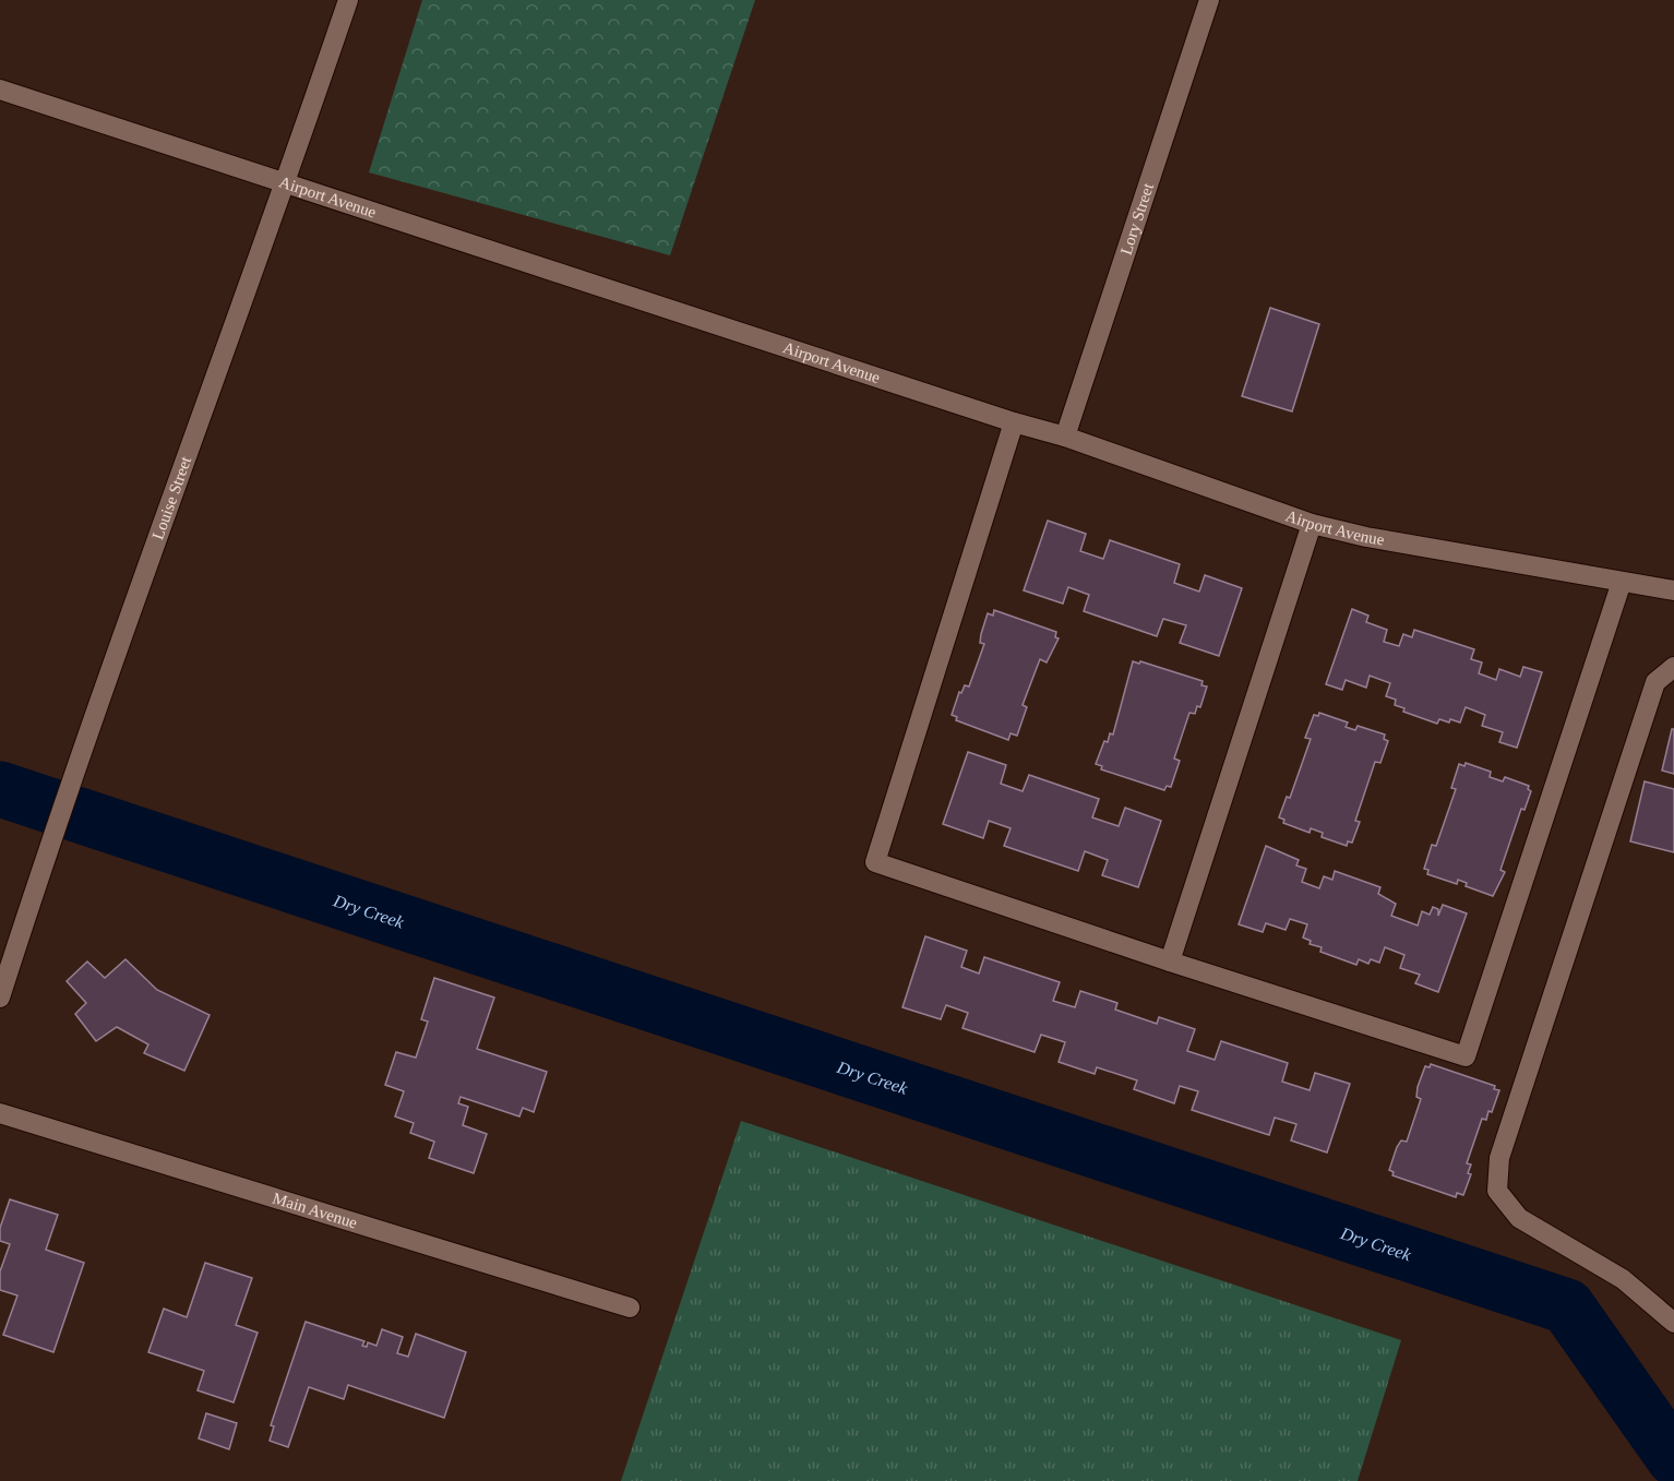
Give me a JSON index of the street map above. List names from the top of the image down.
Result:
{
  "streets": {
    "street": [
      "Airport Avenue",
      "Lory Street",
      "Louise Street",
      "Main Avenue"
    ]
  },
  "crossings": [
    ["Airport Avenue", "Lory Street"],
    ["Airport Avenue", "Louise Street"]
  ],
  "water": ["Dry Creek"]
}
